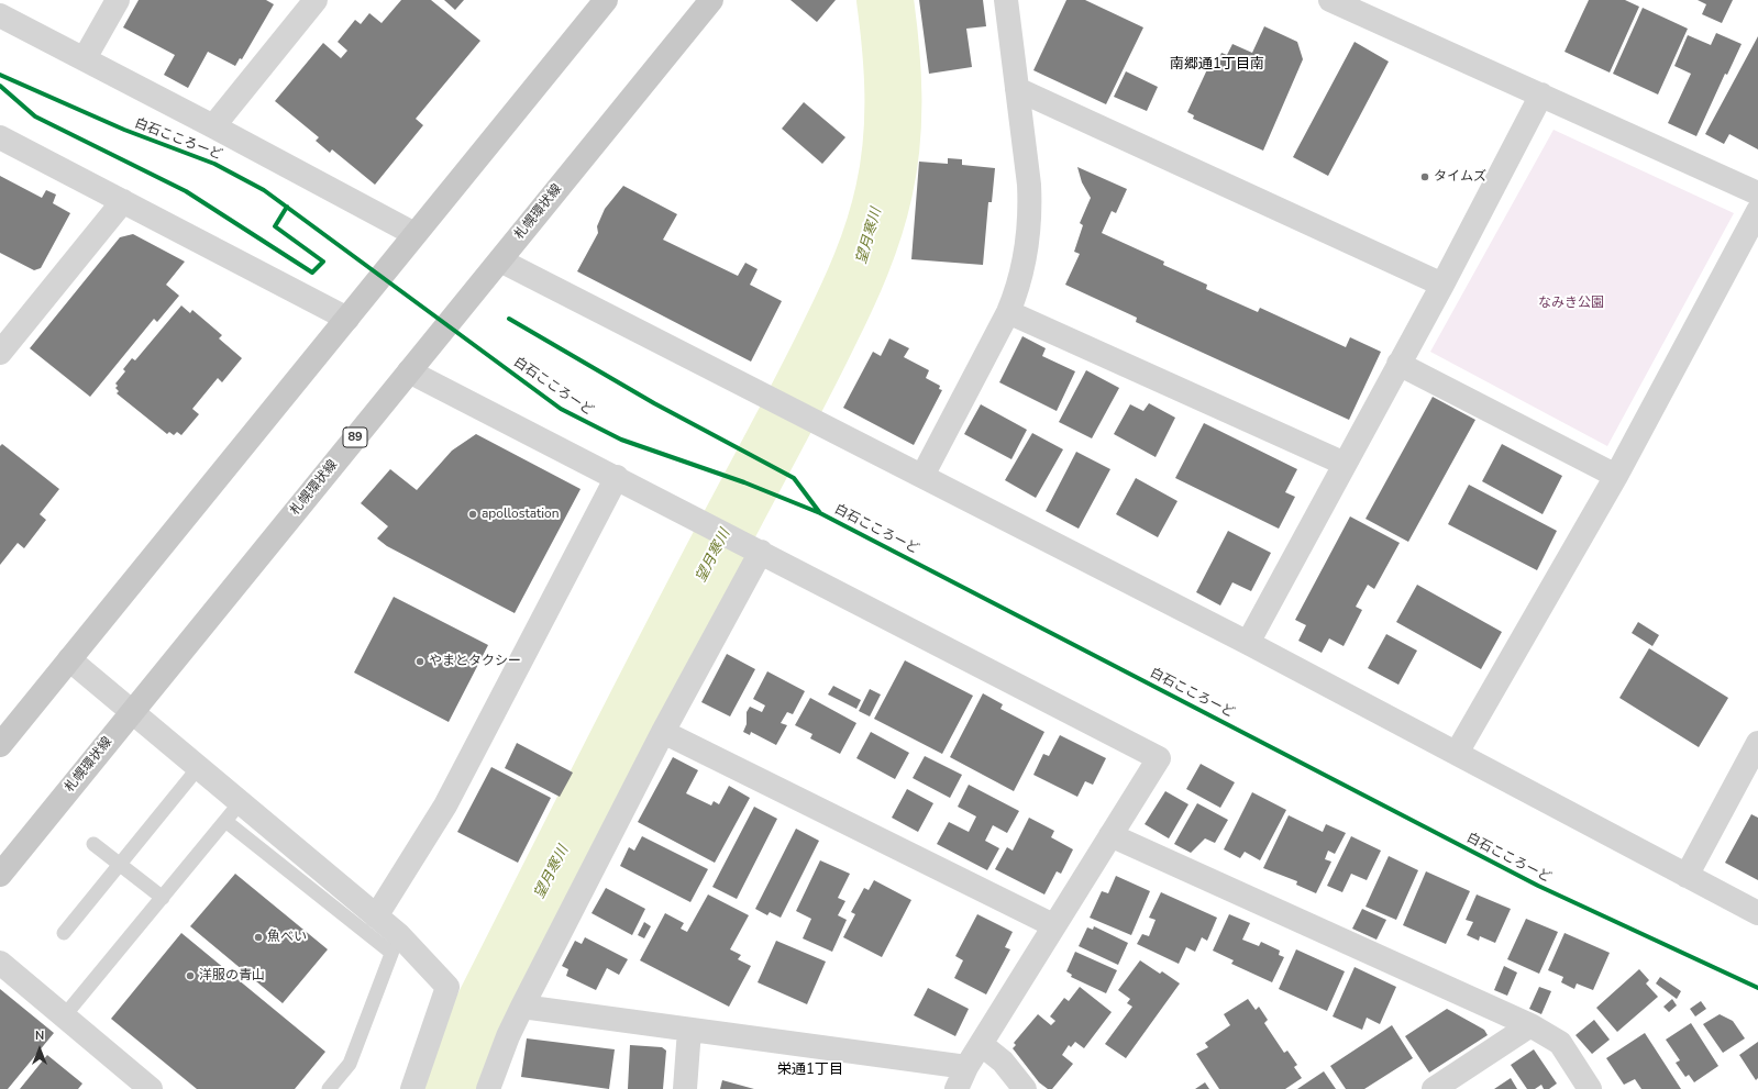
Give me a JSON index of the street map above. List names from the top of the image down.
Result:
{
  "streets": {
    "main road": ["札幌環状線", "89"],
    "cycle path": ["白石こころーど"]
  },
  "districts": ["南郷通1丁目南", "栄通1丁目"],
  "water": ["望月寒川"],
  "parks": ["なみき公園"],
  "places": [
    "タイムズ",
    "apollostation",
    "やまとタクシー",
    "魚べい",
    "洋服の青山"
  ],
  "north": "top"
}
